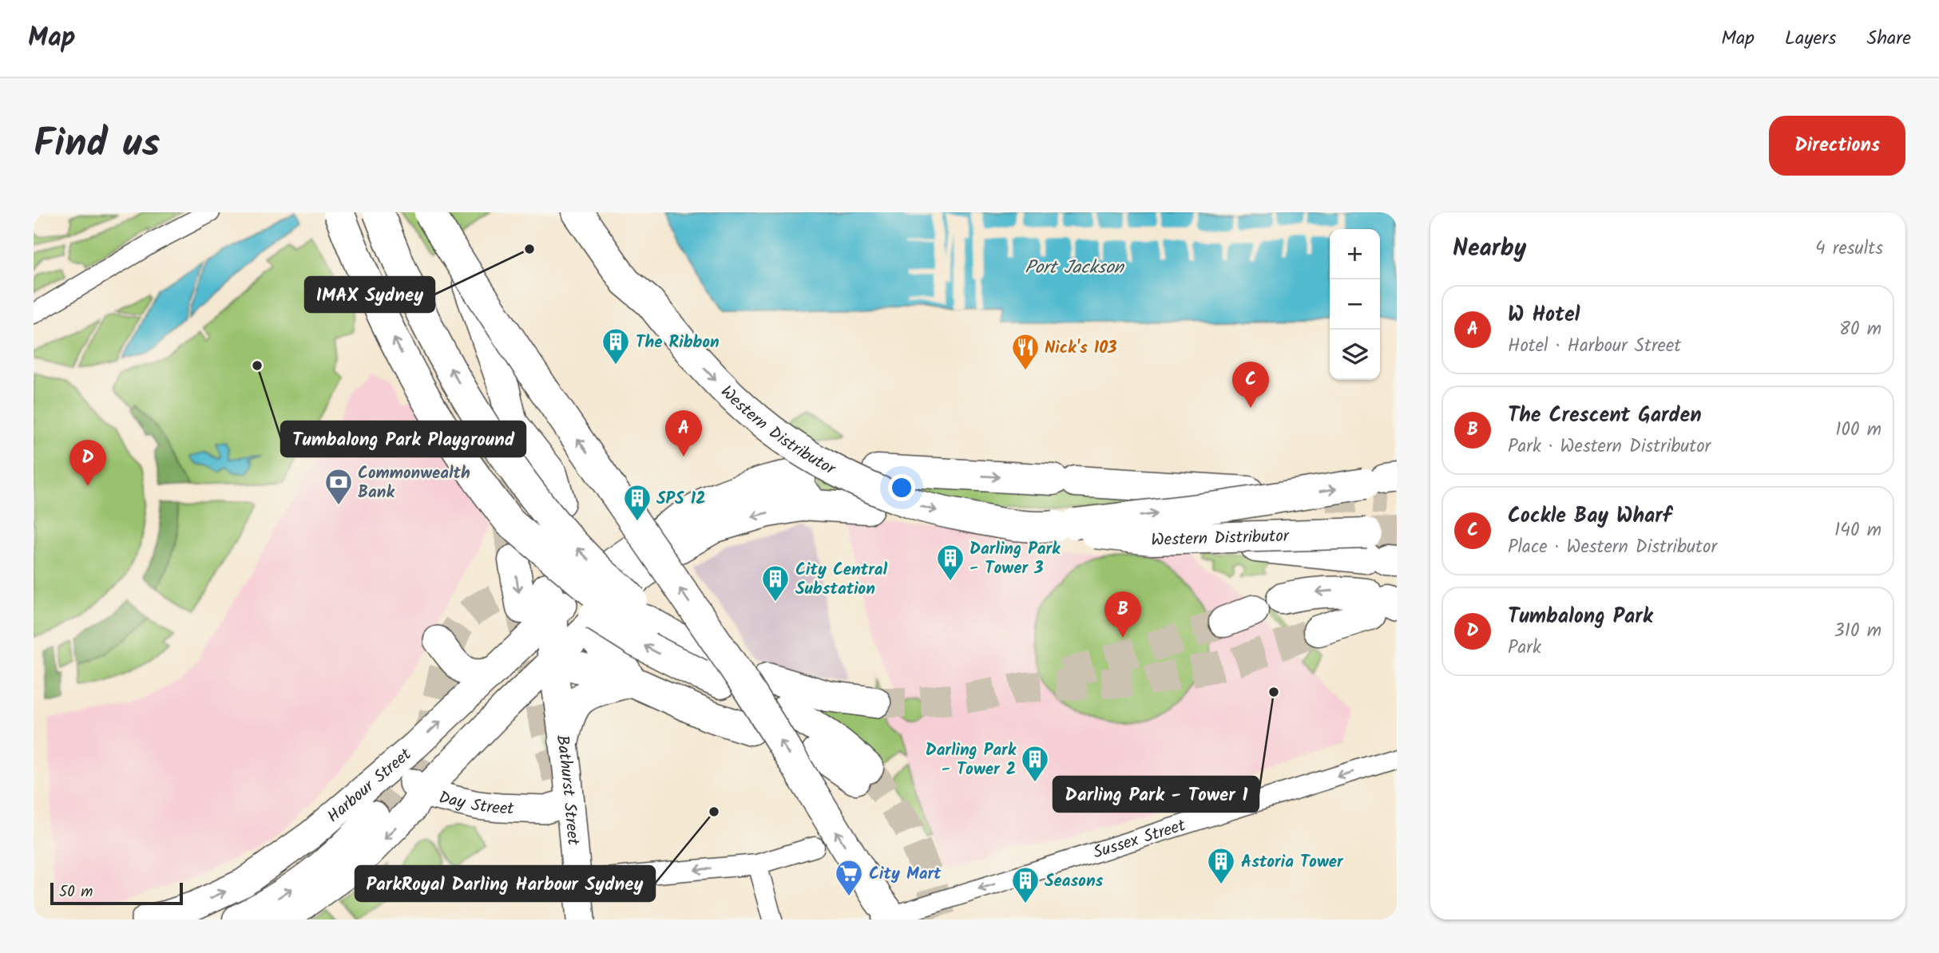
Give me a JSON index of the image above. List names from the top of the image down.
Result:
{
  "streets": {
    "highway": ["Western Distributor"],
    "main road": ["Harbour Street", "Bathurst Street", "Day Street"],
    "street": ["Sussex Street"]
  },
  "crossings": [
    ["Harbour Street", "Day Street"],
    ["Bathurst Street", "Day Street"]
  ],
  "one_way": ["Sussex Street"],
  "water": ["Port Jackson"],
  "places": {
    "other": [
      "IMAX Sydney",
      "Tumbalong Park Playground",
      "Darling Park - Tower 1",
      "ParkRoyal Darling Harbour Sydney"
    ],
    "building": [
      "The Ribbon",
      "SPS 12",
      "Darling Park - Tower 3",
      "City Central Substation",
      "Darling Park - Tower 2",
      "Astoria Tower",
      "Seasons"
    ],
    "restaurant": ["Nick's 103"],
    "bank": ["Commonwealth Bank"],
    "supermarket": ["City Mart"]
  },
  "scale_bar": "50 m",
  "page": {
    "header": "Map",
    "nav": ["Map", "Layers", "Share"],
    "title": "Find us",
    "buttons": "Directions",
    "heading": ["Nearby", "4 results"],
    "map_buttons": ["+", "−"],
    "list": [
      {
        "mark": "A",
        "name": "W Hotel",
        "note": "Hotel · Harbour Street",
        "value": "80 m"
      },
      {
        "mark": "B",
        "name": "The Crescent Garden",
        "note": "Park · Western Distributor",
        "value": "100 m"
      },
      {
        "mark": "C",
        "name": "Cockle Bay Wharf",
        "note": "Place · Western Distributor",
        "value": "140 m"
      },
      {
        "mark": "D",
        "name": "Tumbalong Park",
        "note": "Park",
        "value": "310 m"
      }
    ],
    "pins": [
      "C",
      "A",
      "D",
      "B"
    ],
    "scale": "50 m"
  }
}
